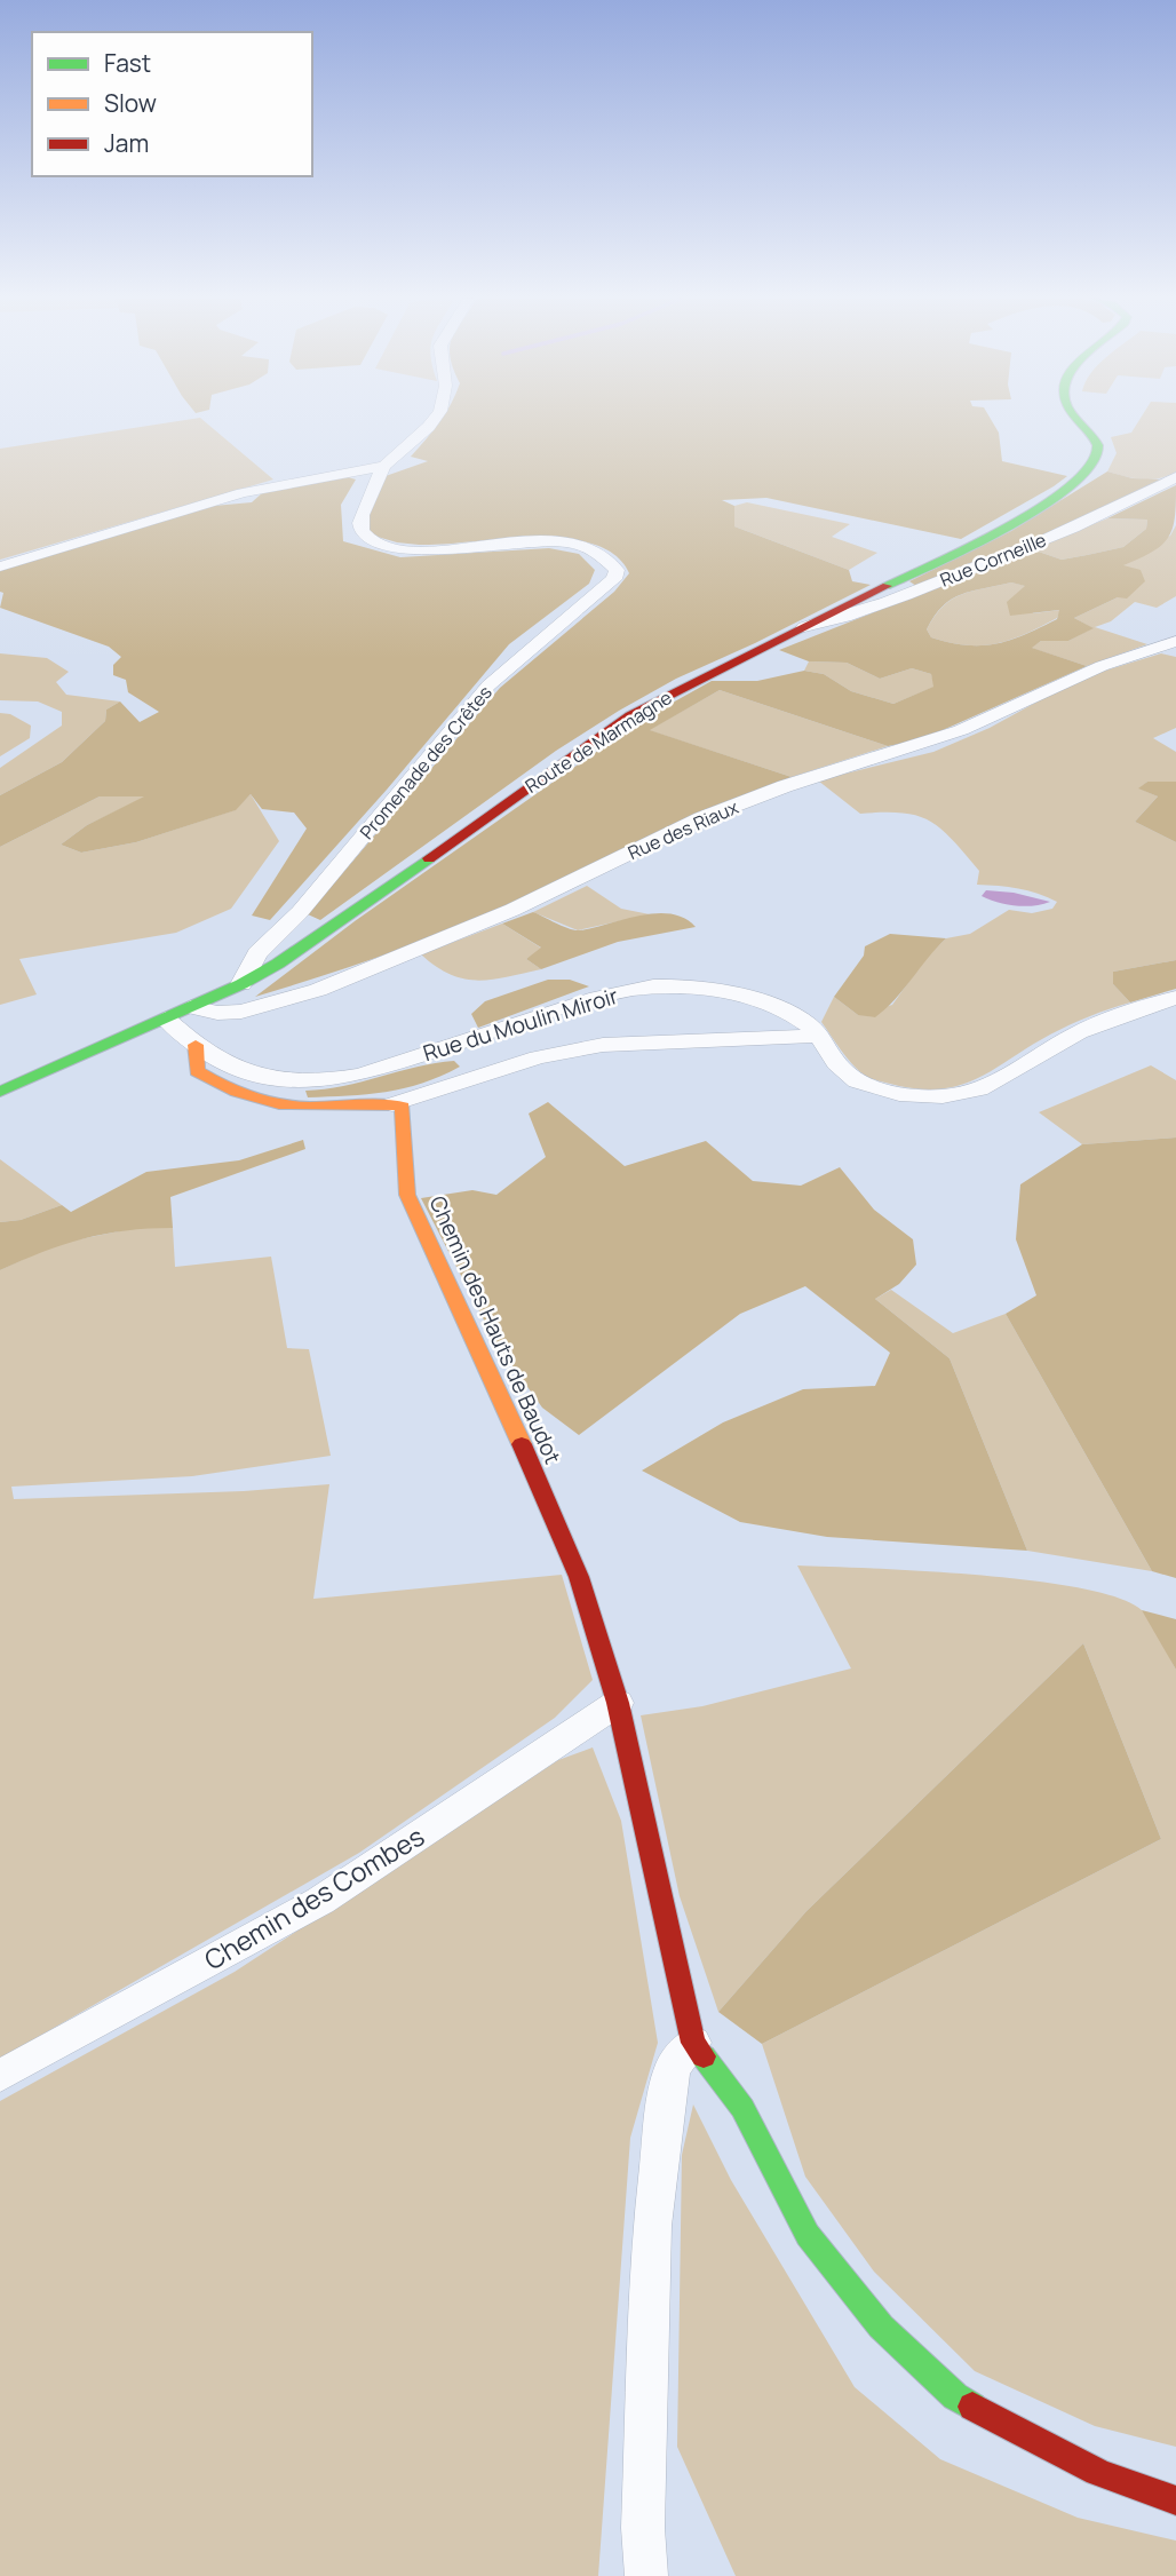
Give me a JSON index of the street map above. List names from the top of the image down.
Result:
{
  "streets": {
    "street": [
      "Rue Corneille",
      "Route de Marmagne",
      "Promenade des Crêtes",
      "Rue des Riaux",
      "Rue du Moulin Miroir",
      "Chemin des Hauts de Baudot",
      "Chemin des Combes"
    ]
  },
  "crossings": [
    ["Rue Corneille", "Route de Marmagne"],
    ["Route de Marmagne", "Promenade des Crêtes"],
    ["Route de Marmagne", "Rue des Riaux"],
    ["Route de Marmagne", "Rue du Moulin Miroir"],
    ["Chemin des Hauts de Baudot", "Chemin des Combes"]
  ],
  "legend": ["Fast", "Slow", "Jam"]
}
